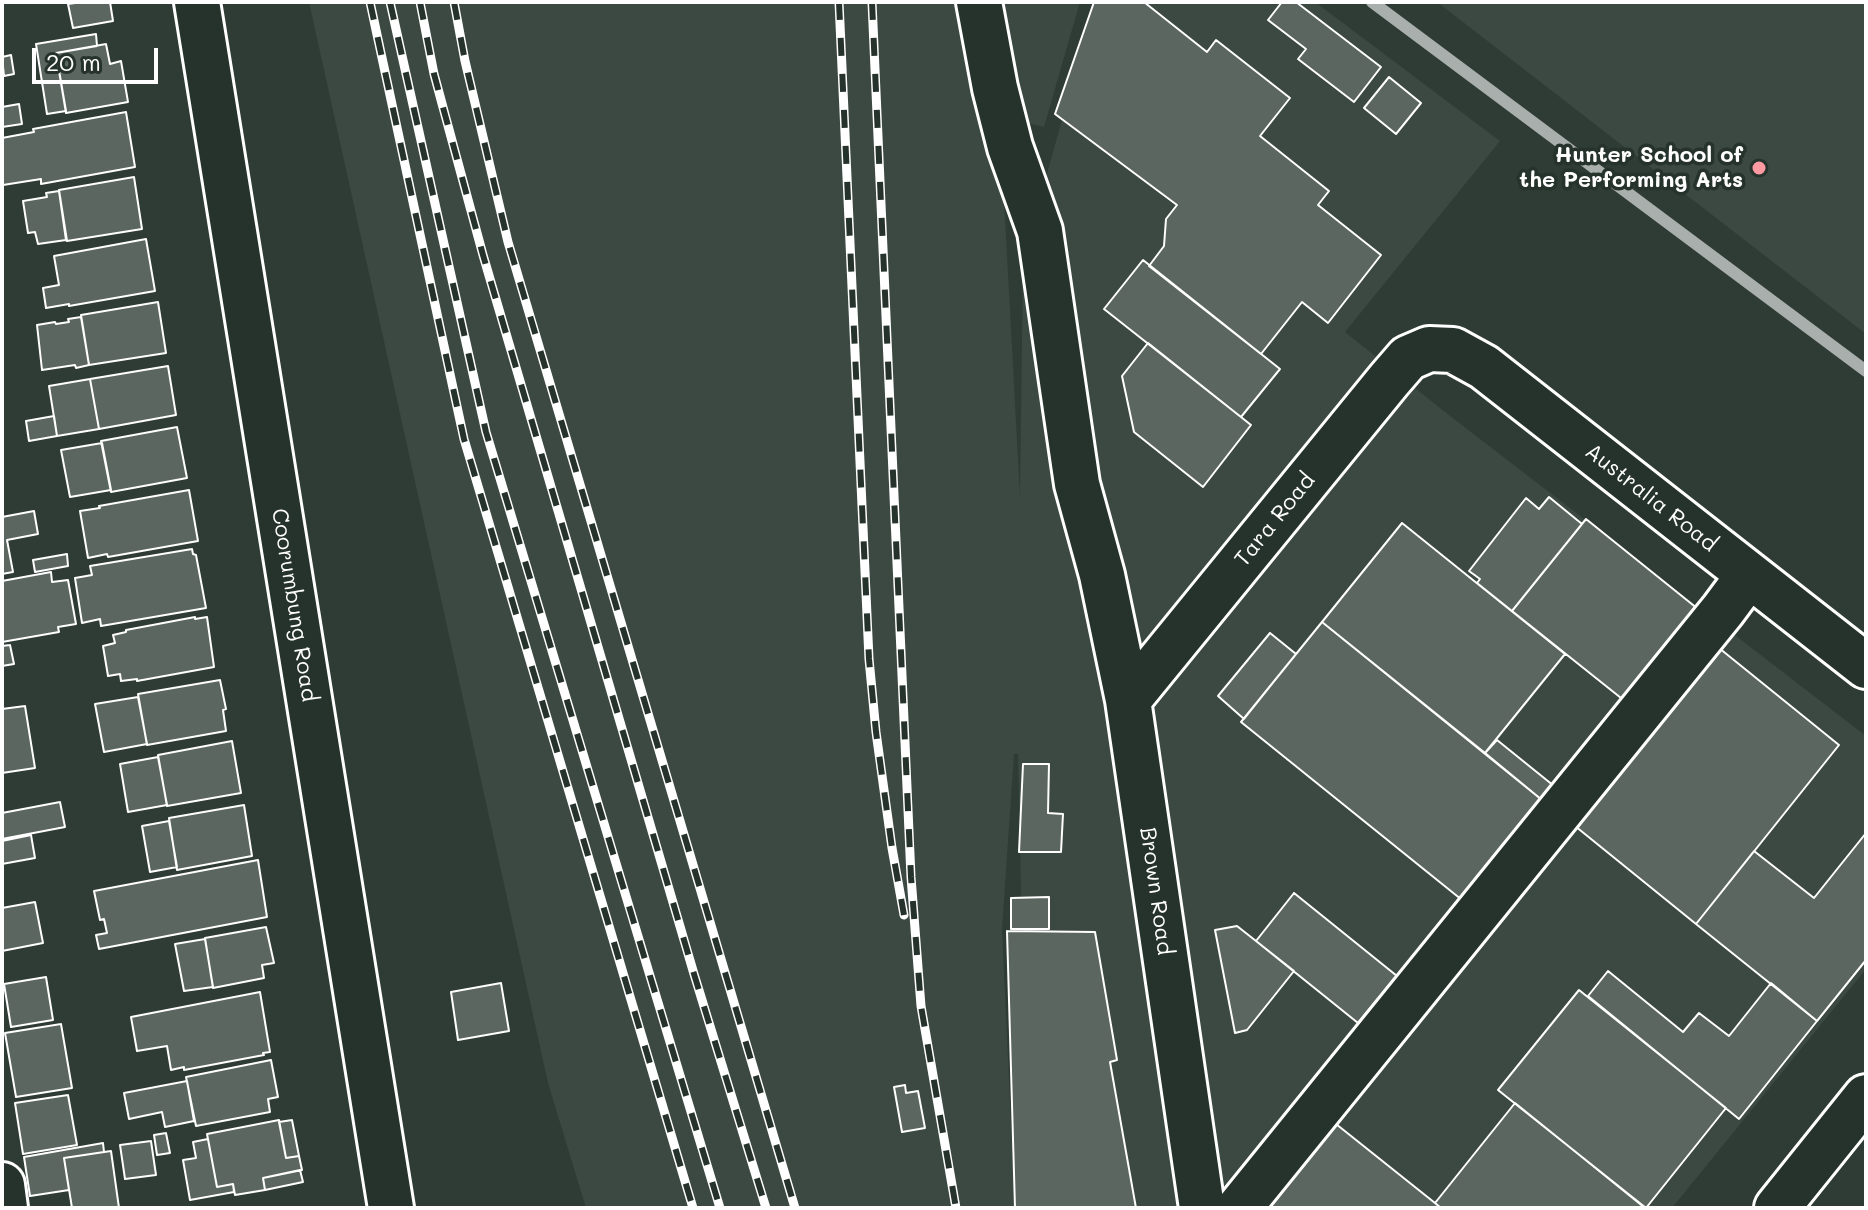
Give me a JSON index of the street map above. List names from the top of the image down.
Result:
{
  "streets": {
    "street": [
      "Australia Road",
      "Tara Road",
      "Coorumbung Road",
      "Brown Road"
    ]
  },
  "crossings": [
    ["Australia Road", "Tara Road"],
    ["Tara Road", "Brown Road"]
  ],
  "places": ["Hunter School of the Performing Arts"],
  "scale_bar": "20 m"
}
